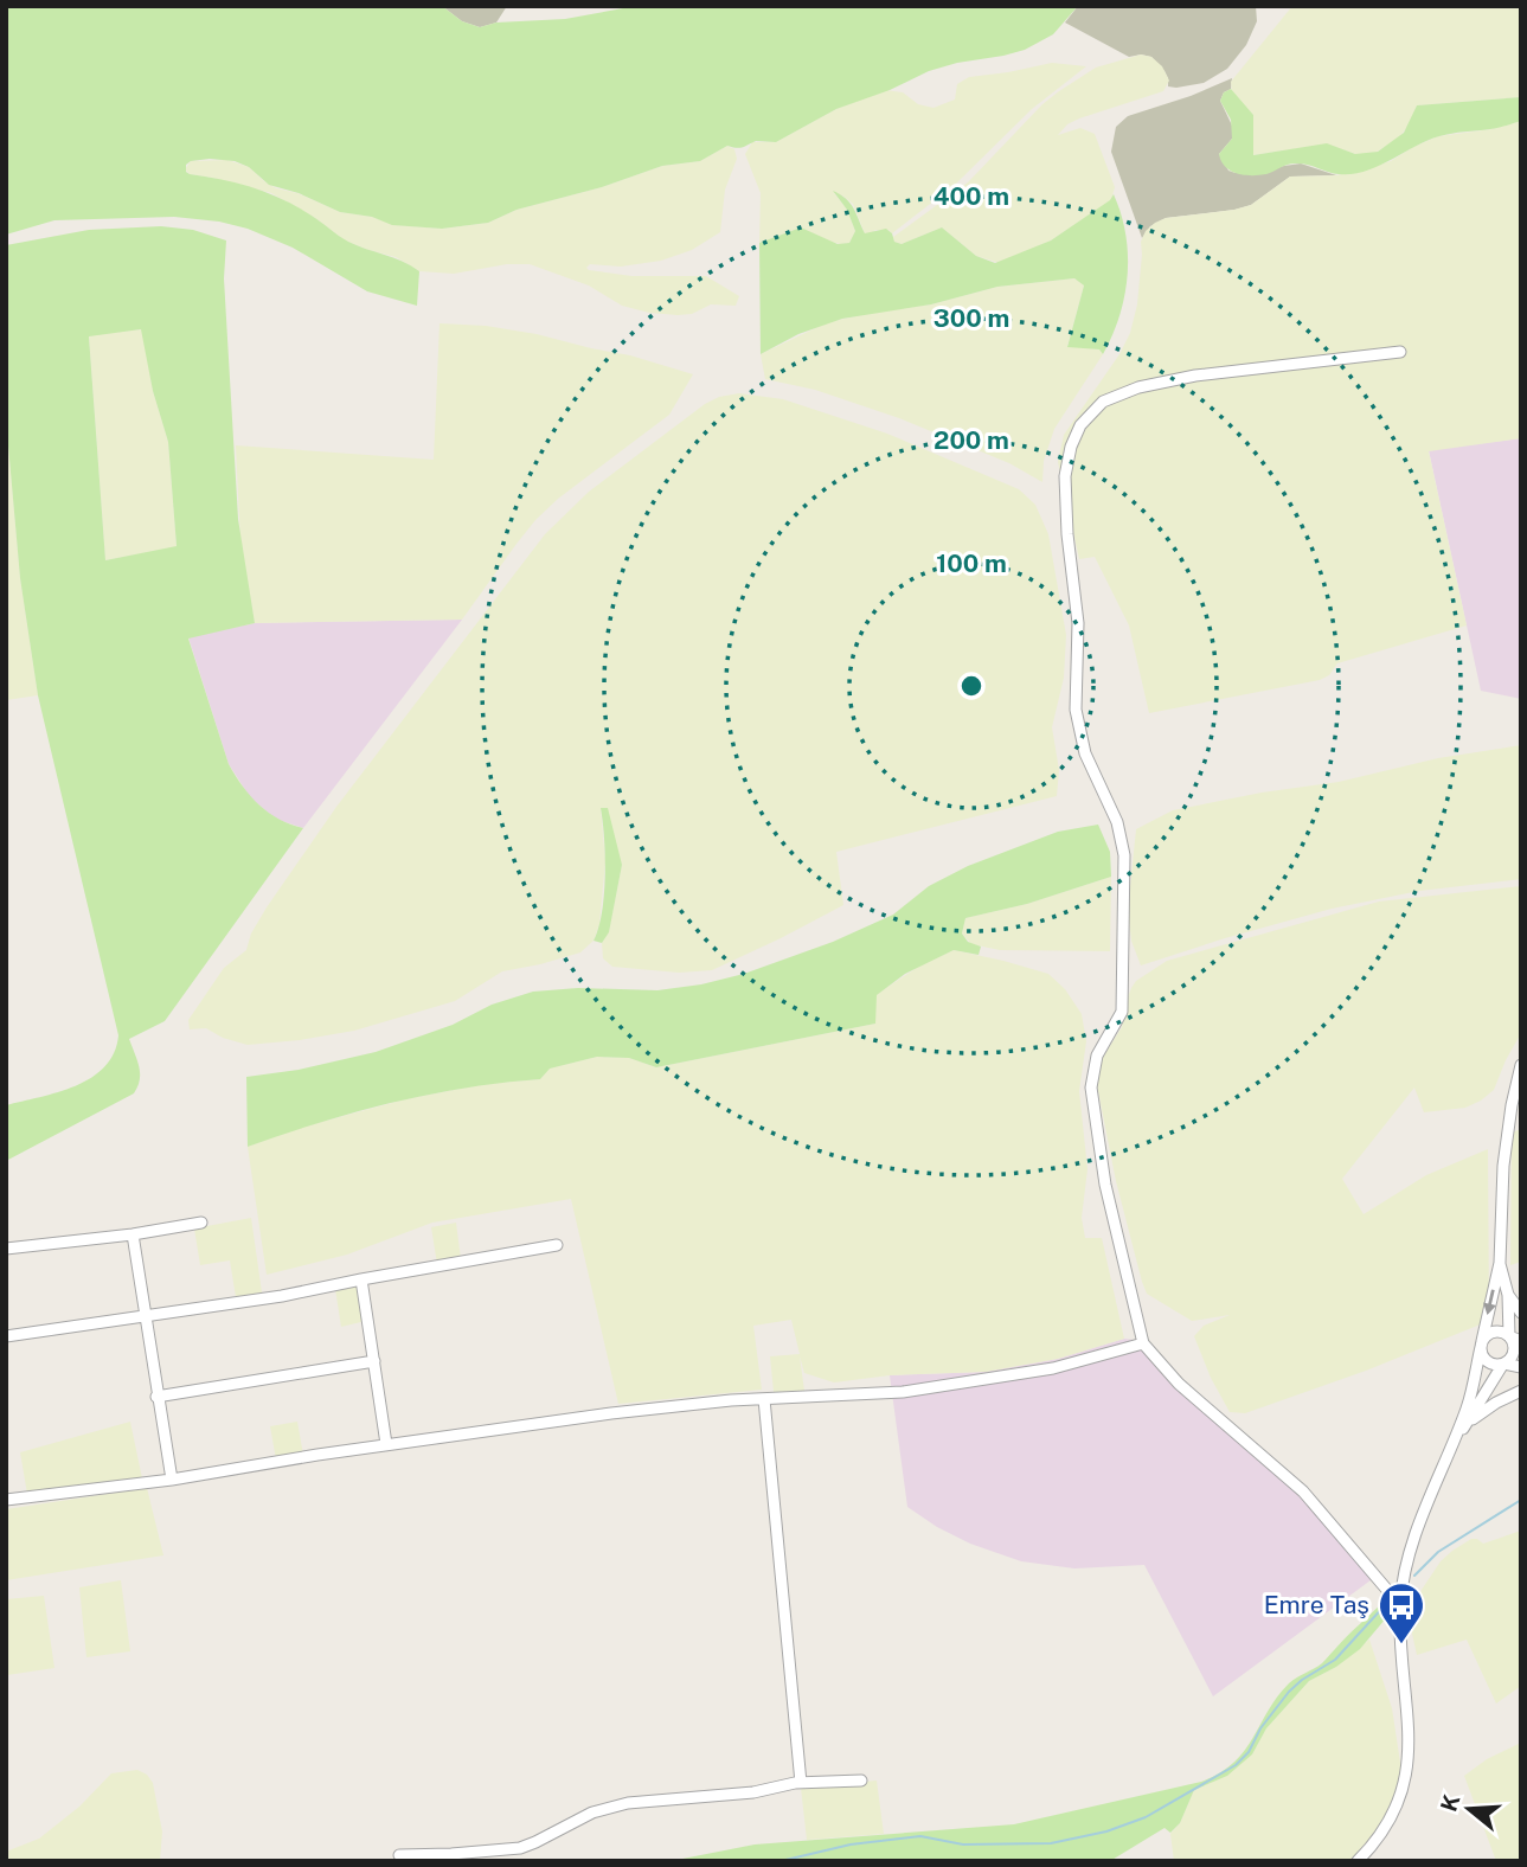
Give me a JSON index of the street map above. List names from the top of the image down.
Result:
{
  "places": {
    "bus stop": ["Emre Taş"]
  },
  "north": "left",
  "rings": [
    "400 m",
    "300 m",
    "200 m",
    "100 m"
  ]
}
